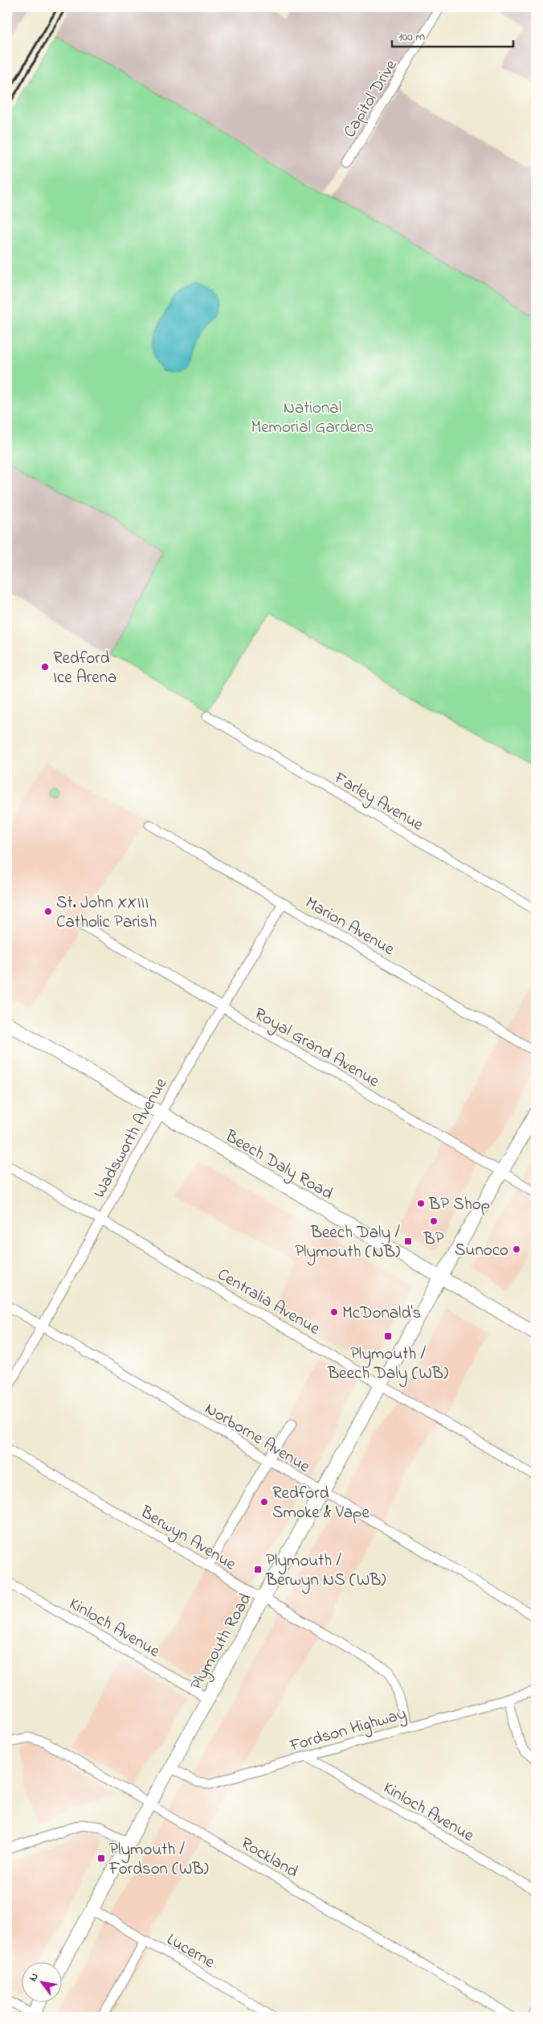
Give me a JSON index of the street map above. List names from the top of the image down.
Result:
{
  "streets": {
    "main road": ["Beech Daly Road", "Plymouth Road"],
    "street": [
      "Capitol Drive",
      "Farley Avenue",
      "Marion Avenue",
      "Royal Grand Avenue",
      "Wadsworth Avenue",
      "Centralia Avenue",
      "Norborne Avenue",
      "Berwyn Avenue",
      "Kinloch Avenue",
      "Fordson Highway",
      "Rockland",
      "Lucerne"
    ]
  },
  "crossings": [
    ["Marion Avenue", "Wadsworth Avenue"],
    ["Royal Grand Avenue", "Wadsworth Avenue"],
    ["Royal Grand Avenue", "Plymouth Road"],
    ["Wadsworth Avenue", "Beech Daly Road"],
    ["Wadsworth Avenue", "Centralia Avenue"],
    ["Wadsworth Avenue", "Norborne Avenue"],
    ["Beech Daly Road", "Plymouth Road"],
    ["Centralia Avenue", "Plymouth Road"],
    ["Norborne Avenue", "Plymouth Road"],
    ["Berwyn Avenue", "Plymouth Road"],
    ["Berwyn Avenue", "Fordson Highway"],
    ["Kinloch Avenue", "Plymouth Road"],
    ["Kinloch Avenue", "Fordson Highway"],
    ["Plymouth Road", "Fordson Highway"],
    ["Plymouth Road", "Rockland"],
    ["Plymouth Road", "Lucerne"]
  ],
  "parks": ["National Memorial Gardens"],
  "places": {
    "other": [
      "Redford Ice Arena",
      "St. John XXIII Catholic Parish",
      "BP Shop",
      "BP",
      "Sunoco",
      "McDonald's",
      "Redford Smoke & Vape"
    ],
    "transit": [
      "Beech Daly / Plymouth (NB)",
      "Plymouth / Beech Daly (WB)",
      "Plymouth / Berwyn NS (WB)",
      "Plymouth / Fordson (WB)"
    ]
  },
  "scale_bar": "100 m",
  "north": "top left"
}
